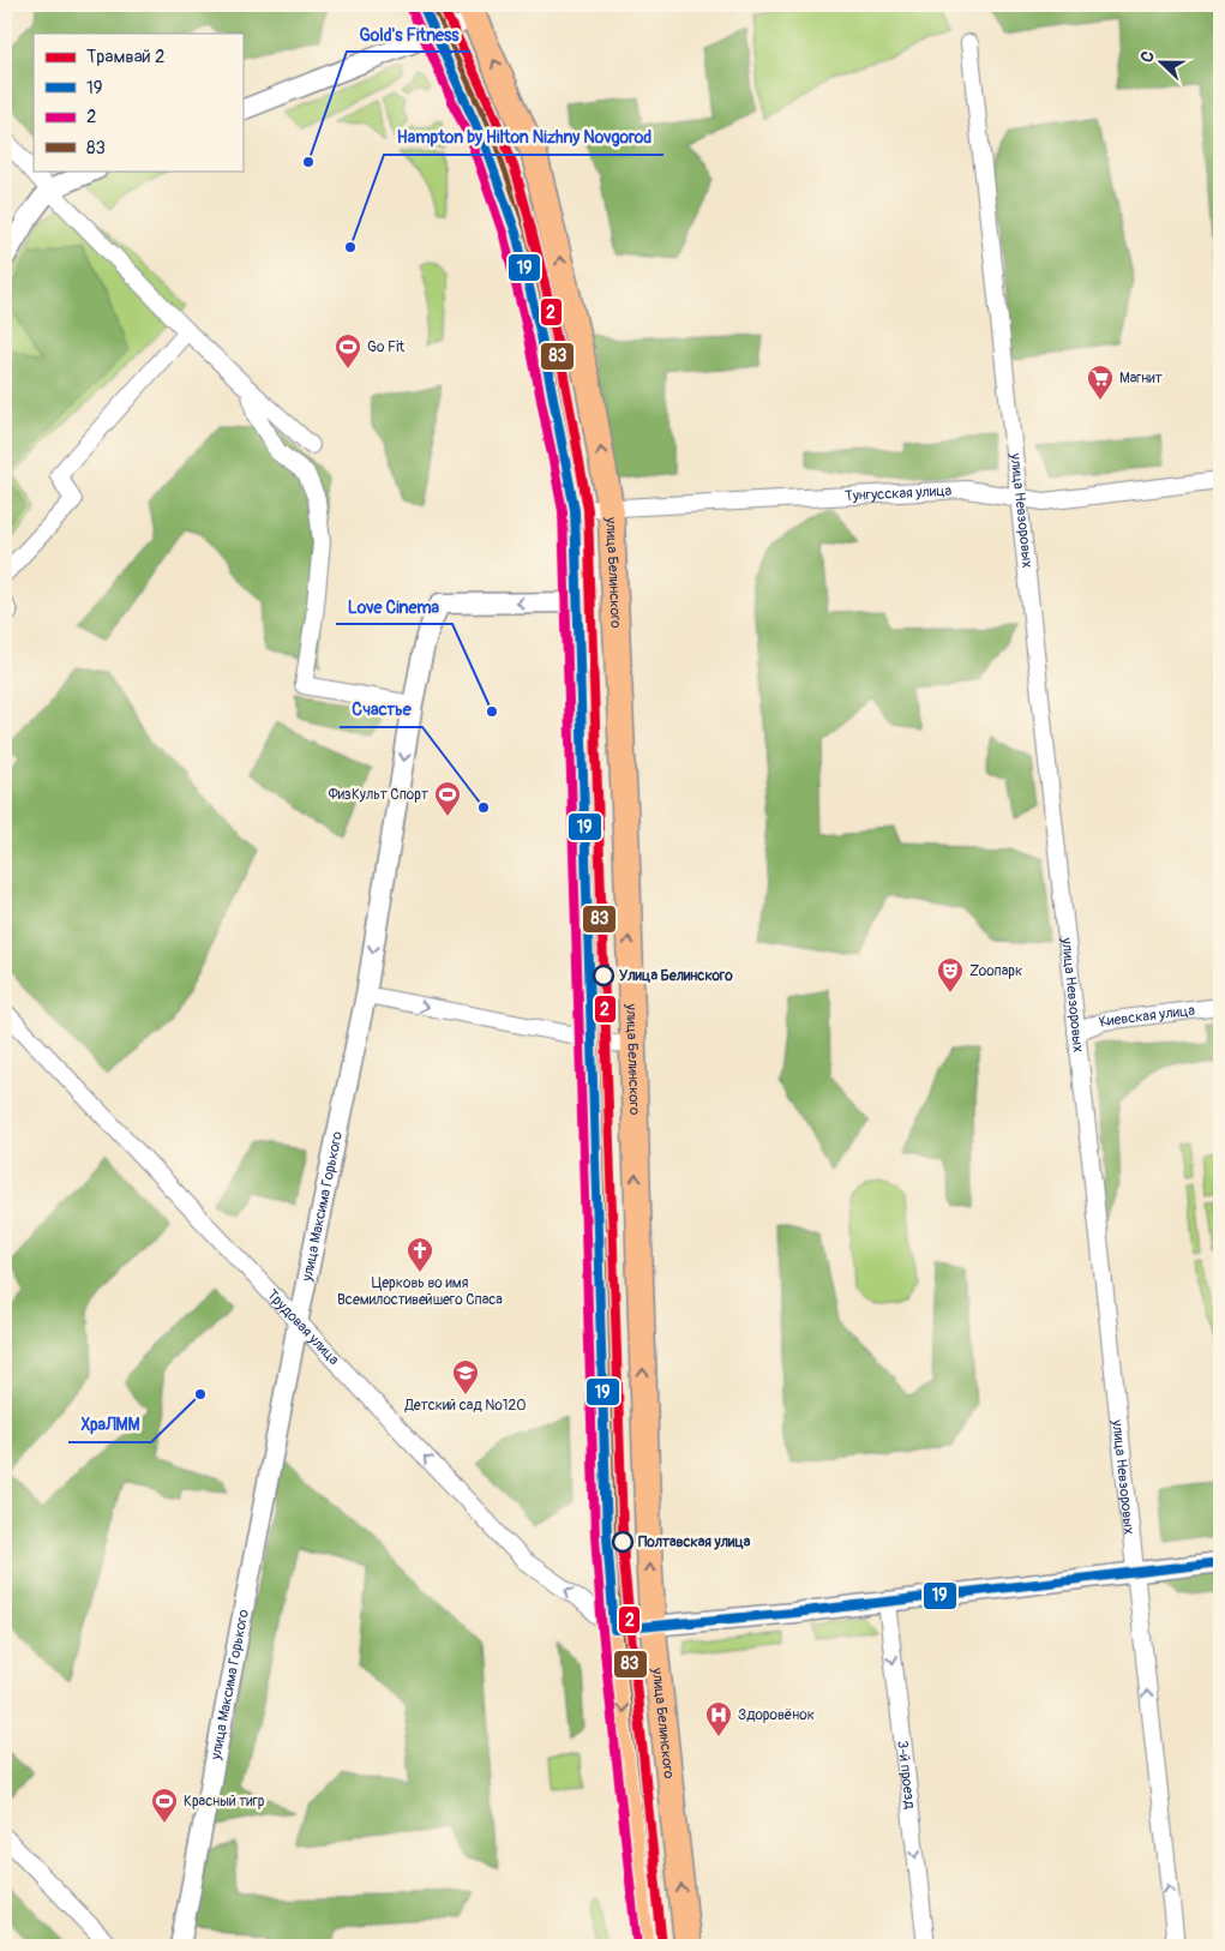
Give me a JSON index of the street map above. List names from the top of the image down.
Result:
{
  "streets": {
    "main road": ["улица Белинского"],
    "street": [
      "Тунгусская улица",
      "улица Невзоровых",
      "Киевская улица",
      "улица Максима Горького",
      "Трудовая улица",
      "3-й проезд"
    ]
  },
  "crossings": [
    ["Тунгусская улица", "улица Невзоровых"],
    ["Тунгусская улица", "улица Белинского"],
    ["улица Невзоровых", "Киевская улица"],
    ["улица Максима Горького", "Трудовая улица"]
  ],
  "one_way": ["Трудовая улица", "3-й проезд"],
  "places": {
    "other": [
      "Gold's Fitness",
      "Hampton by Hilton Nizhny Novgorod",
      "Love Cinema",
      "Счастье",
      "Улица Белинского",
      "ХраЛММ",
      "Полтавская улица"
    ],
    "sports": ["Go Fit", "ФизКульт Спорт", "Красный тигр"],
    "supermarket": ["Магнит"],
    "theatre": ["Zooпарк"],
    "church": ["Церковь во имя Всемилостивейшего Спаса"],
    "school or university": ["Детский сад №120"],
    "hospital": ["Здоровёнок"]
  },
  "lines": [
    "tram line 2",
    "transit line 19",
    "transit line 83",
    "transit line 2"
  ],
  "legend": [
    "Трамвай 2",
    "19",
    "2",
    "83"
  ],
  "north": "left"
}
